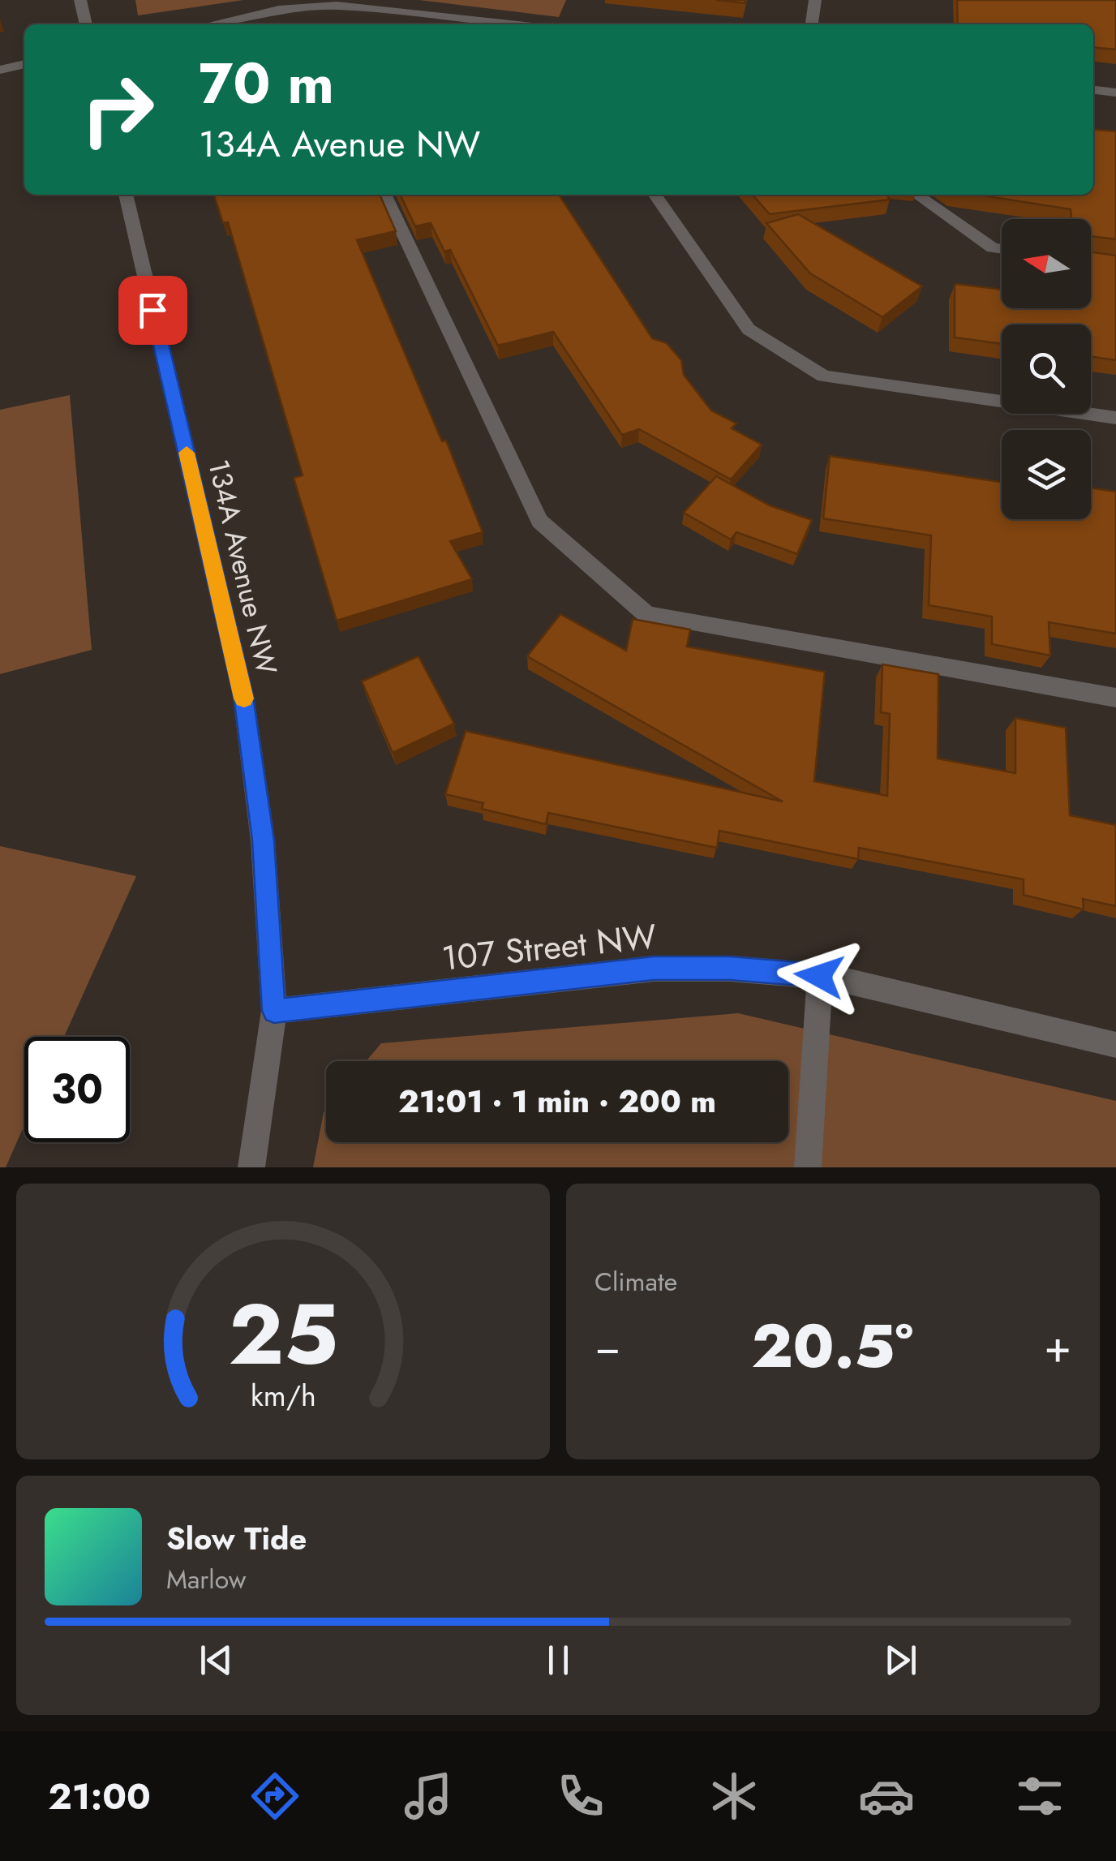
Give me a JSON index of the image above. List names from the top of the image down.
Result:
{
  "streets": {
    "street": ["134A Avenue NW", "107 Street NW"]
  },
  "crossings": [
    ["134A Avenue NW", "107 Street NW"]
  ],
  "north": "left",
  "page": {
    "turn": ["70 m", "134A Avenue NW"],
    "limit": "30",
    "trip": "21:01 · 1 min · 200 m",
    "tile": "Climate",
    "heat": ["−", "20.5°", "+"],
    "song": ["Slow Tide", "Marlow"],
    "tabs": "21:00",
    "gauge": ["25", "km/h"]
  }
}
